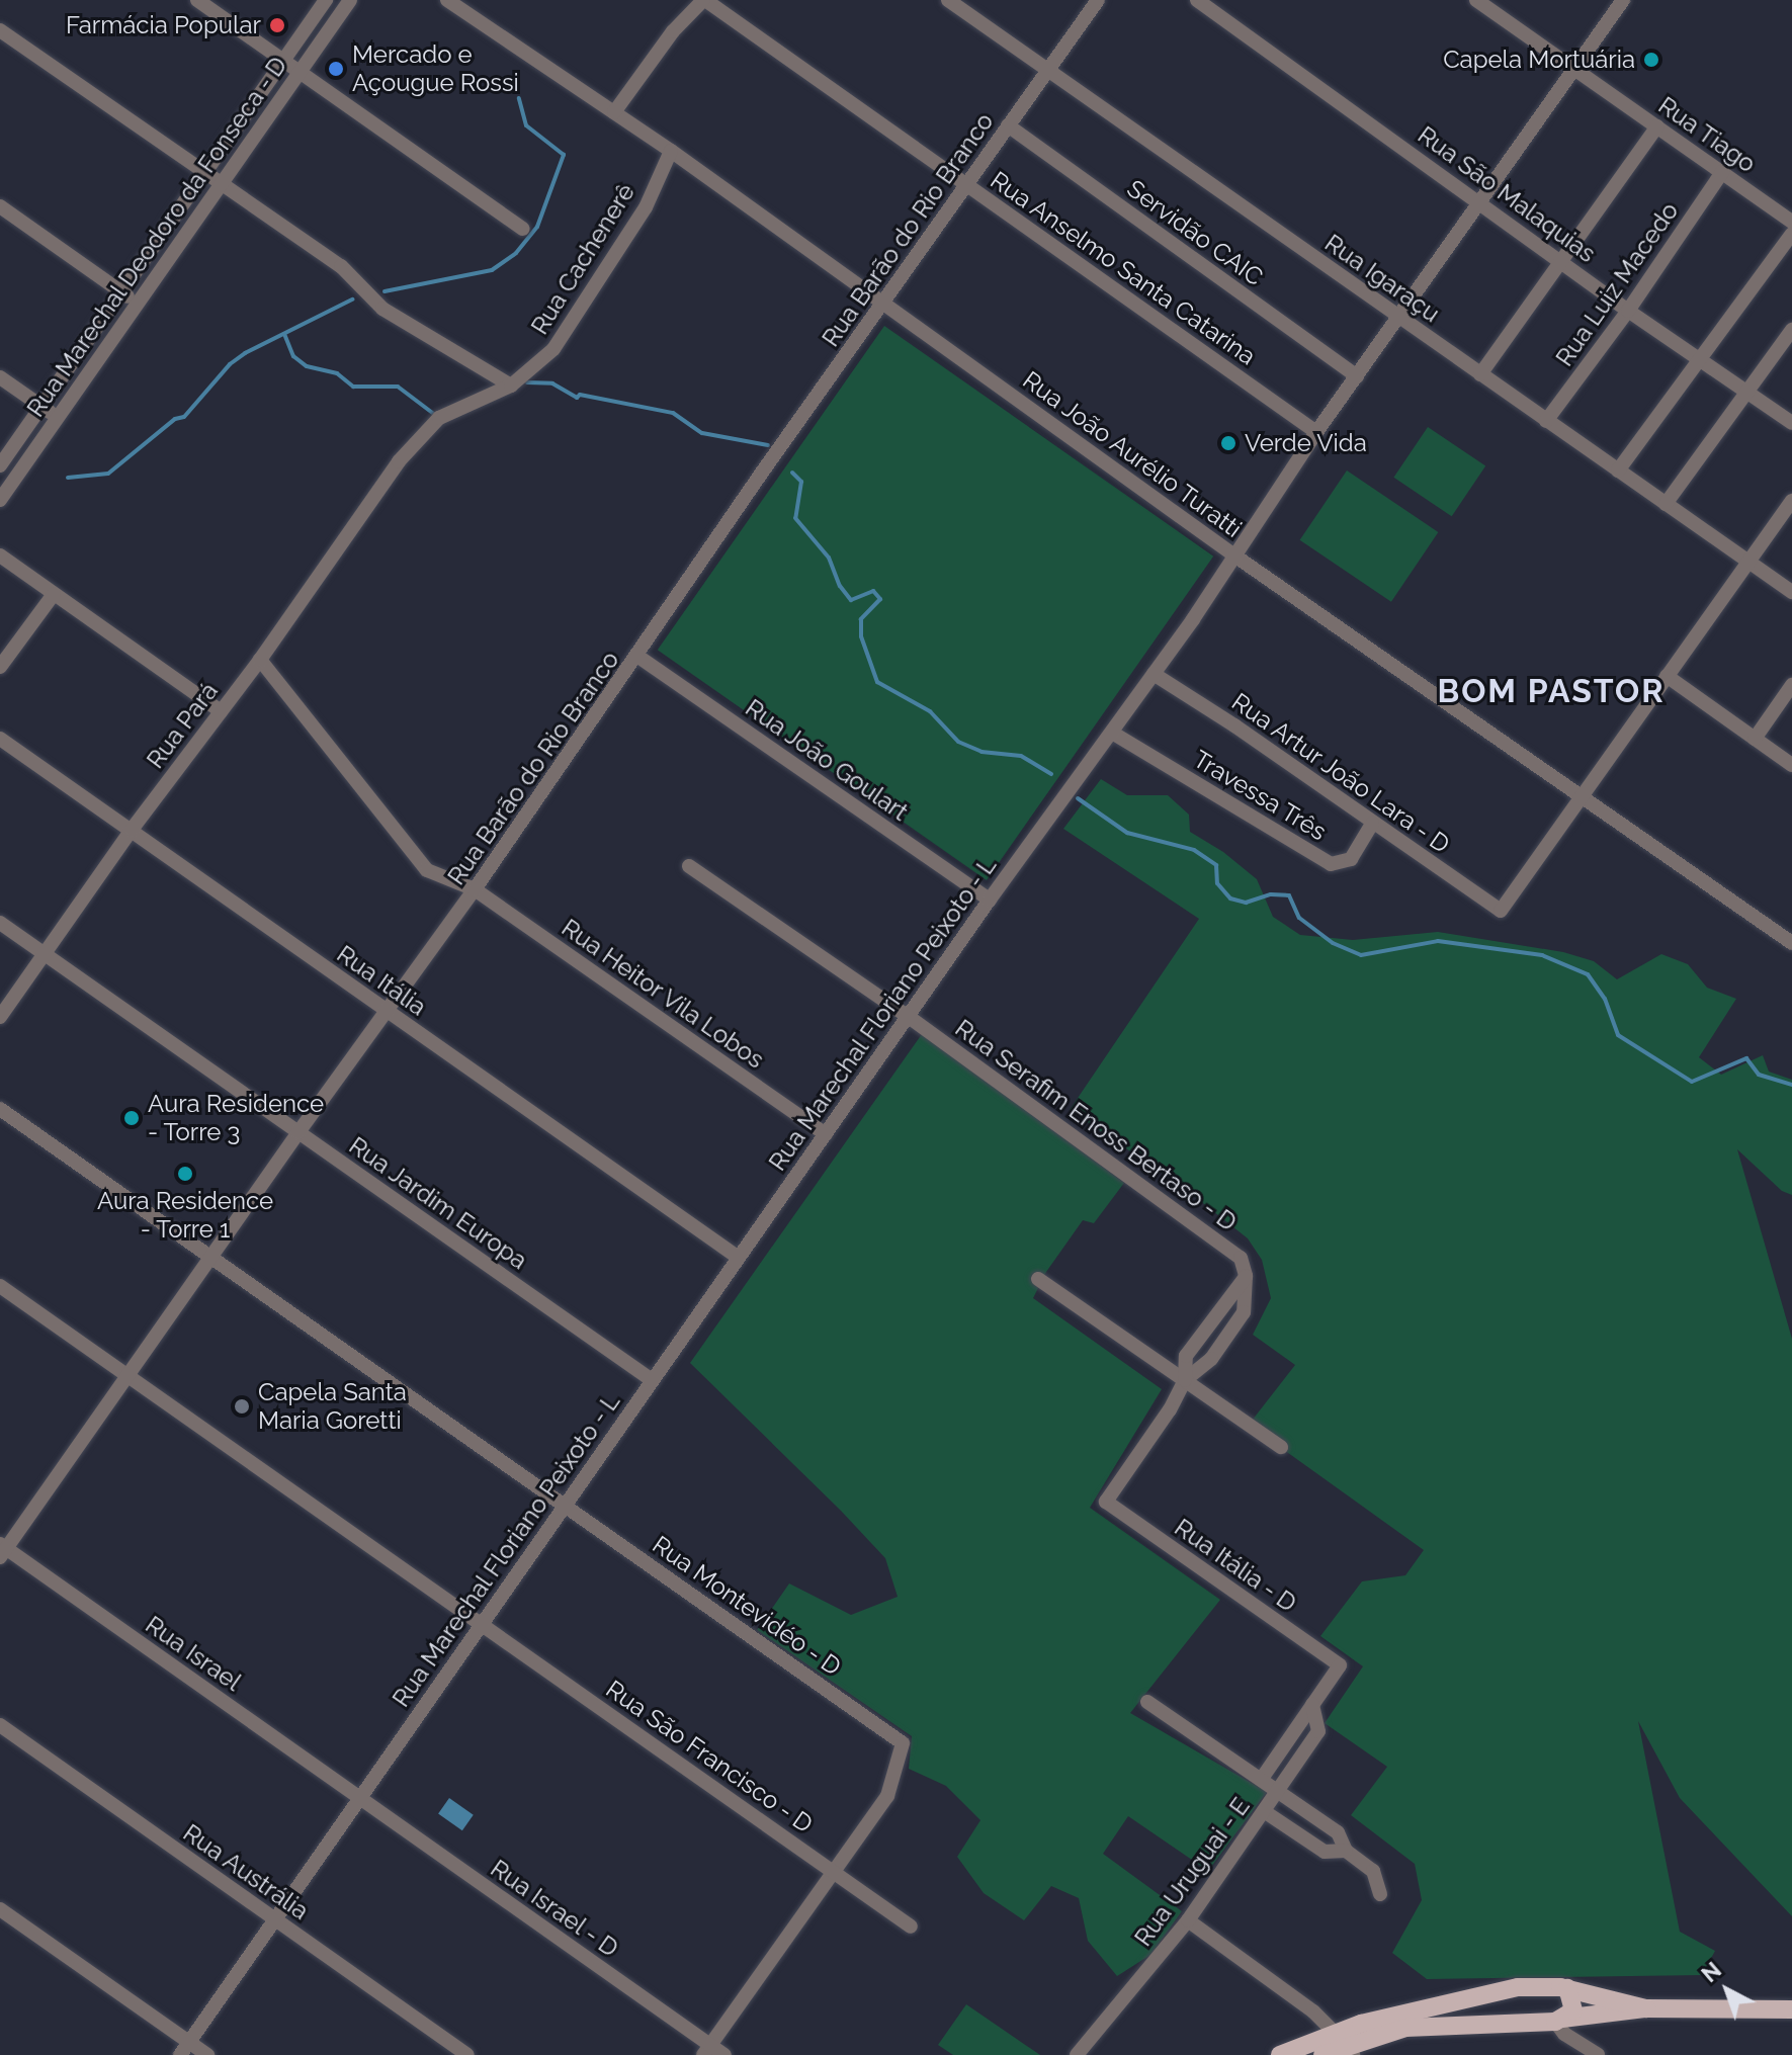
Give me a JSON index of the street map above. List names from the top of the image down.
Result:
{
  "streets": {
    "street": [
      "Rua Tiago",
      "Rua São Malaquias",
      "Rua Barão do Rio Branco",
      "Servidão CAIC",
      "Rua Marechal Deodoro da Fonseca - D",
      "Rua Cachenerê",
      "Rua Anselmo Santa Catarina",
      "Rua Igaraçu",
      "Rua Luiz Macedo",
      "Rua João Aurélio Turatti",
      "Rua Pará",
      "Rua João Goulart",
      "Rua Artur João Lara - D",
      "Travessa Três",
      "Rua Itália",
      "Rua Heitor Vila Lobos",
      "Rua Marechal Floriano Peixoto - L",
      "Rua Serafim Enoss Bertaso - D",
      "Rua Jardim Europa",
      "Rua Itália - D",
      "Rua Montevidéo - D",
      "Rua Israel",
      "Rua São Francisco - D",
      "Rua Austrália",
      "Rua Uruguai - E",
      "Rua Israel - D"
    ]
  },
  "crossings": [
    ["Rua Tiago", "Rua Luiz Macedo"],
    ["Rua Tiago", "Rua Marechal Floriano Peixoto - L"],
    ["Rua São Malaquias", "Rua Luiz Macedo"],
    ["Rua São Malaquias", "Rua Marechal Floriano Peixoto - L"],
    ["Rua Barão do Rio Branco", "Servidão CAIC"],
    ["Rua Barão do Rio Branco", "Rua Anselmo Santa Catarina"],
    ["Rua Barão do Rio Branco", "Rua Igaraçu"],
    ["Rua Barão do Rio Branco", "Rua João Aurélio Turatti"],
    ["Rua Barão do Rio Branco", "Rua João Goulart"],
    ["Rua Barão do Rio Branco", "Rua Itália"],
    ["Rua Barão do Rio Branco", "Rua Heitor Vila Lobos"],
    ["Rua Barão do Rio Branco", "Rua Jardim Europa"],
    ["Rua Barão do Rio Branco", "Rua Montevidéo - D"],
    ["Rua Barão do Rio Branco", "Rua Israel"],
    ["Rua Barão do Rio Branco", "Rua São Francisco - D"],
    ["Servidão CAIC", "Rua Marechal Floriano Peixoto - L"],
    ["Rua Cachenerê", "Rua João Aurélio Turatti"],
    ["Rua Cachenerê", "Rua Pará"],
    ["Rua Anselmo Santa Catarina", "Rua Marechal Floriano Peixoto - L"],
    ["Rua Igaraçu", "Rua Luiz Macedo"],
    ["Rua Igaraçu", "Rua Marechal Floriano Peixoto - L"],
    ["Rua João Aurélio Turatti", "Rua Artur João Lara - D"],
    ["Rua João Aurélio Turatti", "Rua Marechal Floriano Peixoto - L"],
    ["Rua Pará", "Rua Itália"],
    ["Rua Pará", "Rua Heitor Vila Lobos"],
    ["Rua Pará", "Rua Jardim Europa"],
    ["Rua João Goulart", "Rua Marechal Floriano Peixoto - L"],
    ["Rua Artur João Lara - D", "Travessa Três"],
    ["Rua Artur João Lara - D", "Rua Marechal Floriano Peixoto - L"],
    ["Travessa Três", "Rua Marechal Floriano Peixoto - L"],
    ["Rua Itália", "Rua Marechal Floriano Peixoto - L"],
    ["Rua Heitor Vila Lobos", "Rua Marechal Floriano Peixoto - L"],
    ["Rua Marechal Floriano Peixoto - L", "Rua Serafim Enoss Bertaso - D"],
    ["Rua Marechal Floriano Peixoto - L", "Rua Jardim Europa"],
    ["Rua Marechal Floriano Peixoto - L", "Rua Montevidéo - D"],
    ["Rua Marechal Floriano Peixoto - L", "Rua Israel"],
    ["Rua Marechal Floriano Peixoto - L", "Rua São Francisco - D"],
    ["Rua Marechal Floriano Peixoto - L", "Rua Austrália"],
    ["Rua Marechal Floriano Peixoto - L", "Rua Israel - D"],
    ["Rua Itália - D", "Rua Uruguai - E"],
    ["Rua Montevidéo - D", "Rua São Francisco - D"],
    ["Rua Israel", "Rua Israel - D"]
  ],
  "districts": ["BOM PASTOR"],
  "places": [
    "Farmácia Popular",
    "Capela Mortuária",
    "Mercado e Açougue Rossi",
    "Verde Vida",
    "Aura Residence - Torre 3",
    "Aura Residence - Torre 1",
    "Capela Santa Maria Goretti"
  ],
  "north": "top left"
}
